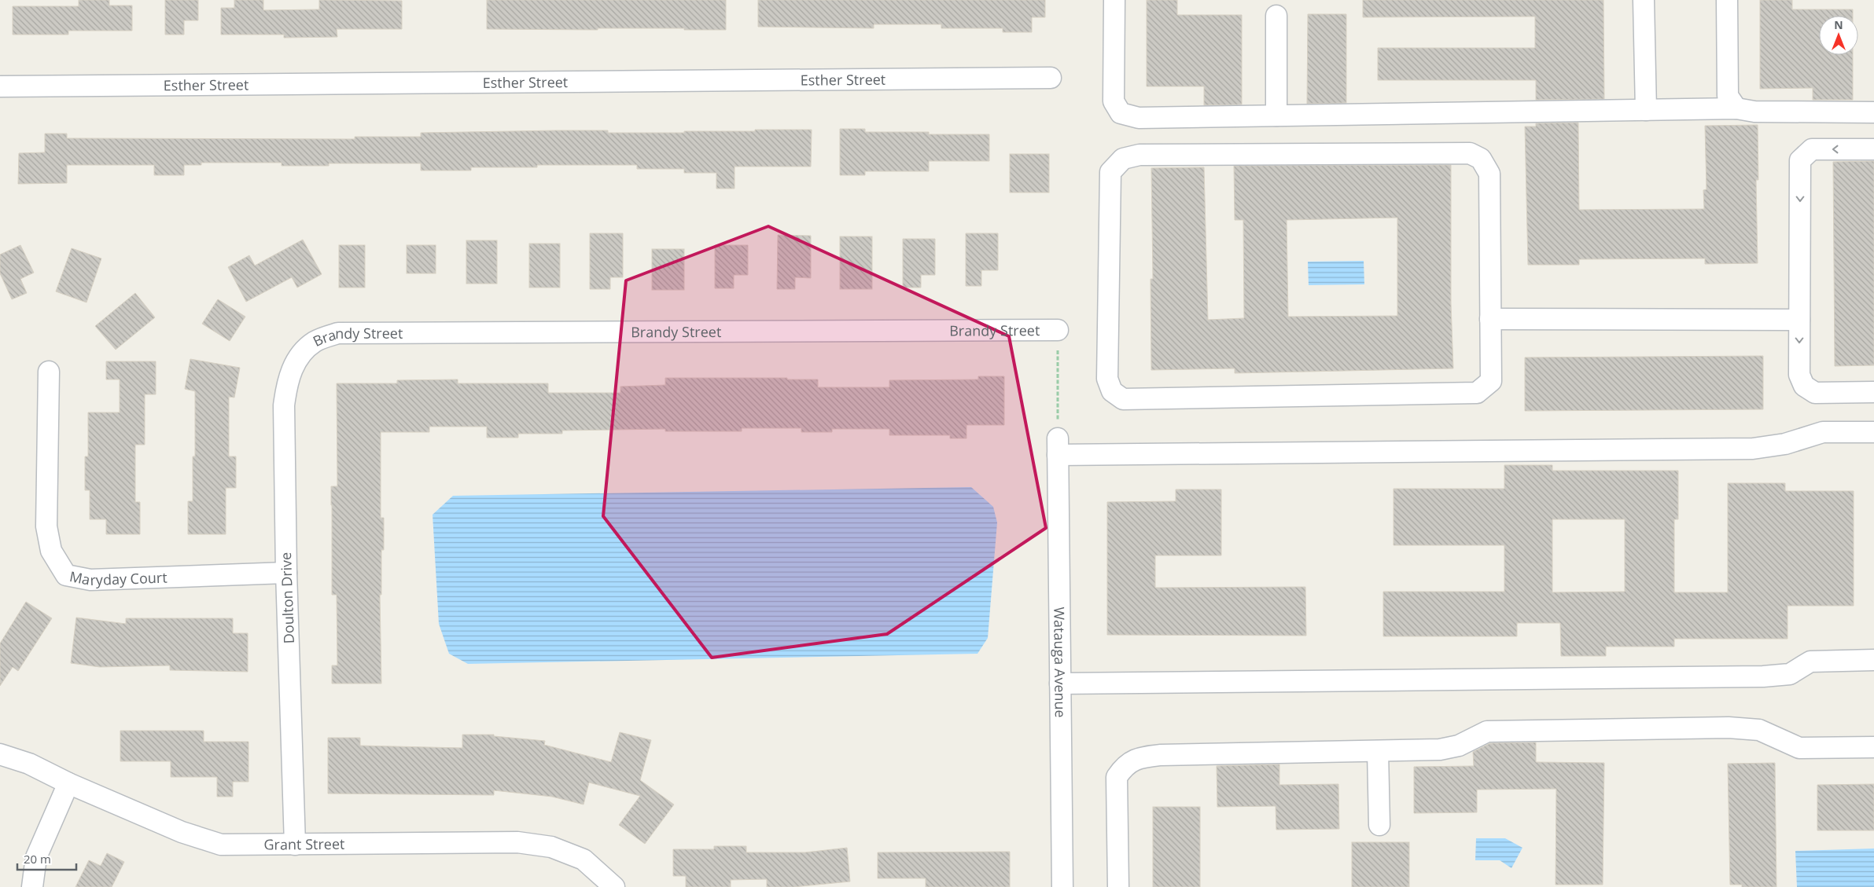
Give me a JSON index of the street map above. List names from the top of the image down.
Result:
{
  "streets": {
    "street": [
      "Esther Street",
      "Brandy Street",
      "Maryday Court",
      "Doulton Drive",
      "Watauga Avenue",
      "Grant Street"
    ]
  },
  "crossings": [
    ["Brandy Street", "Doulton Drive"],
    ["Maryday Court", "Doulton Drive"],
    ["Doulton Drive", "Grant Street"]
  ],
  "scale_bar": "20 m",
  "north": "top"
}
